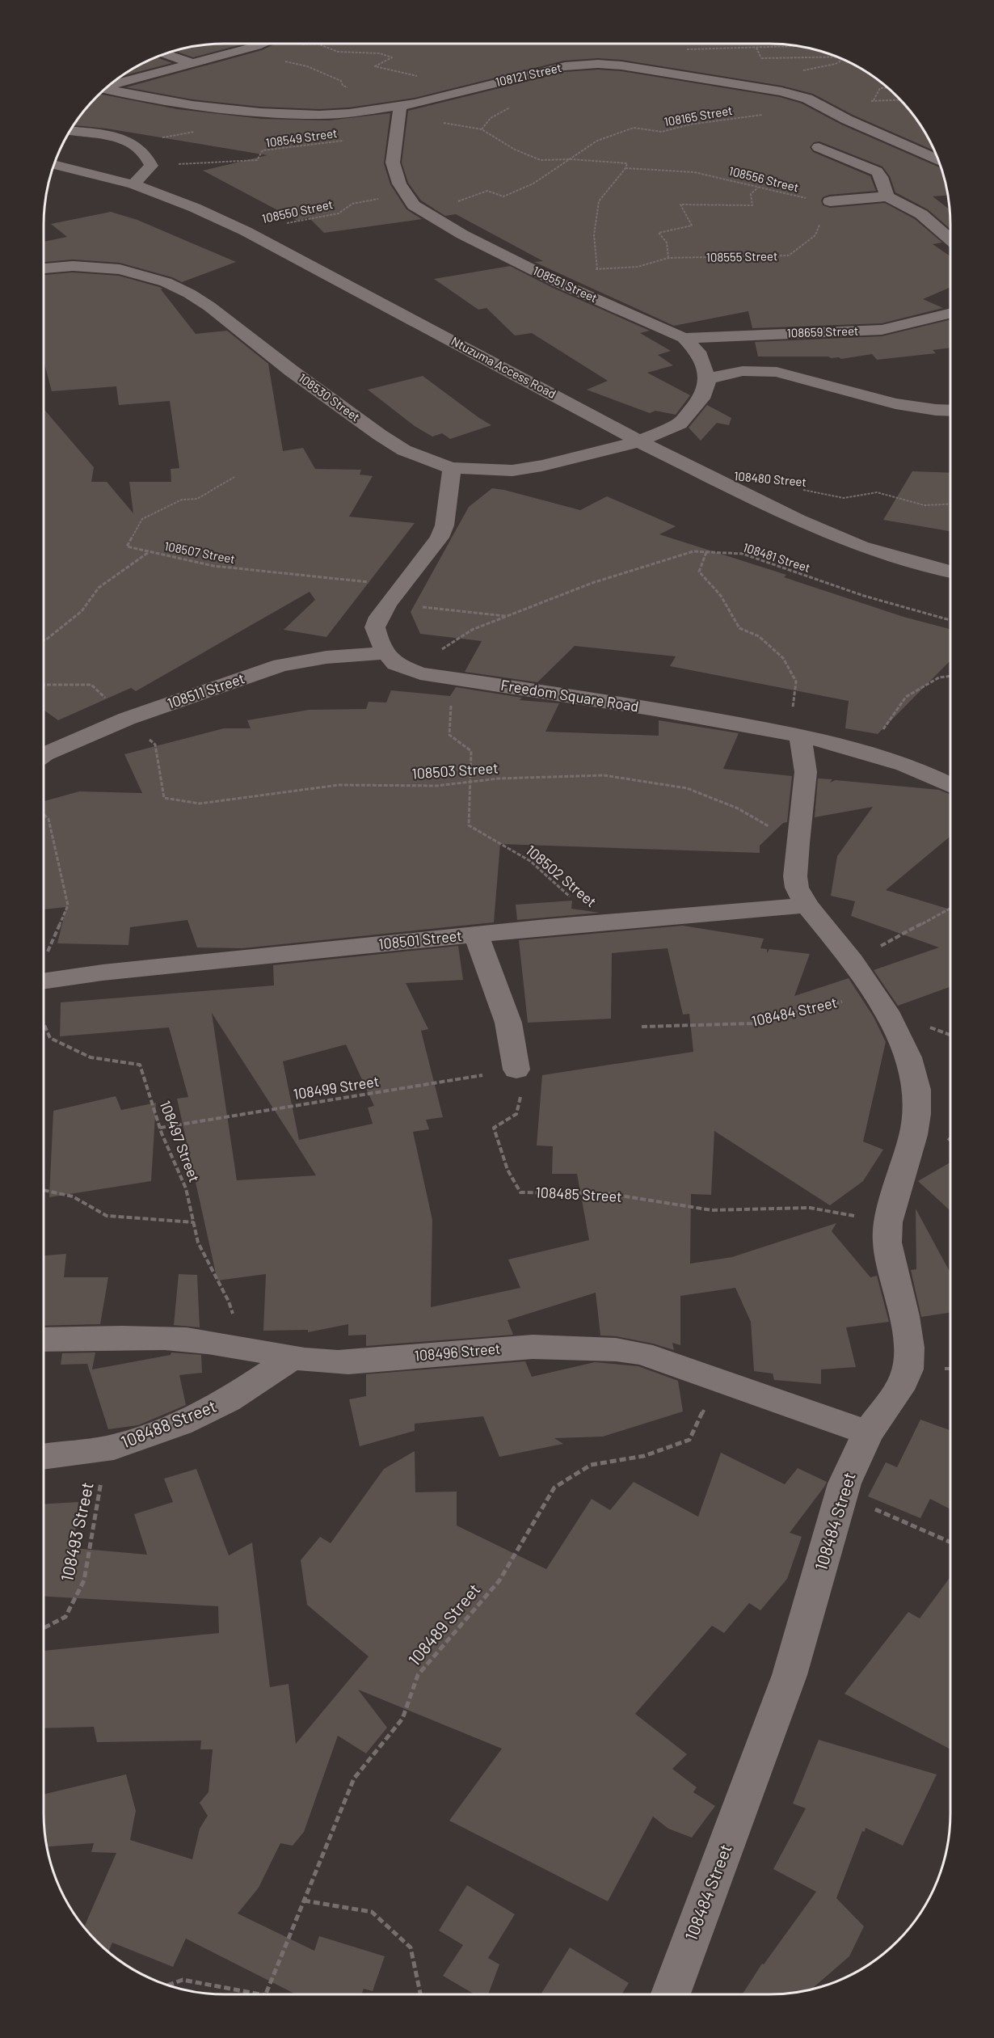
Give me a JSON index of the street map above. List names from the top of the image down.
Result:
{
  "streets": {
    "street": [
      "108121 Street",
      "108551 Street",
      "108659 Street",
      "Ntuzuma Access Road",
      "108530 Street",
      "108511 Street",
      "Freedom Square Road",
      "108501 Street",
      "108484 Street",
      "108496 Street",
      "108488 Street"
    ],
    "path": [
      "108165 Street",
      "108549 Street",
      "108556 Street",
      "108550 Street",
      "108555 Street",
      "108480 Street",
      "108507 Street",
      "108481 Street",
      "108503 Street",
      "108502 Street",
      "108499 Street",
      "108497 Street",
      "108485 Street",
      "108493 Street",
      "108489 Street"
    ]
  },
  "crossings": [
    ["108121 Street", "108551 Street"],
    ["108165 Street", "108551 Street"],
    ["108549 Street", "108551 Street"],
    ["108556 Street", "108555 Street"],
    ["108550 Street", "108551 Street"],
    ["108550 Street", "Ntuzuma Access Road"],
    ["108551 Street", "108659 Street"],
    ["Ntuzuma Access Road", "108530 Street"],
    ["108530 Street", "Freedom Square Road"],
    ["108507 Street", "Freedom Square Road"],
    ["108481 Street", "Freedom Square Road"],
    ["108511 Street", "Freedom Square Road"],
    ["108511 Street", "108503 Street"],
    ["Freedom Square Road", "108502 Street"],
    ["Freedom Square Road", "108484 Street"],
    ["108503 Street", "108502 Street"],
    ["108503 Street", "108484 Street"],
    ["108502 Street", "108501 Street"],
    ["108501 Street", "108484 Street"],
    ["108484 Street", "108485 Street"],
    ["108484 Street", "108496 Street"],
    ["108499 Street", "108497 Street"],
    ["108499 Street", "108485 Street"],
    ["108497 Street", "108496 Street"],
    ["108496 Street", "108488 Street"],
    ["108496 Street", "108489 Street"],
    ["108488 Street", "108493 Street"]
  ]
}
